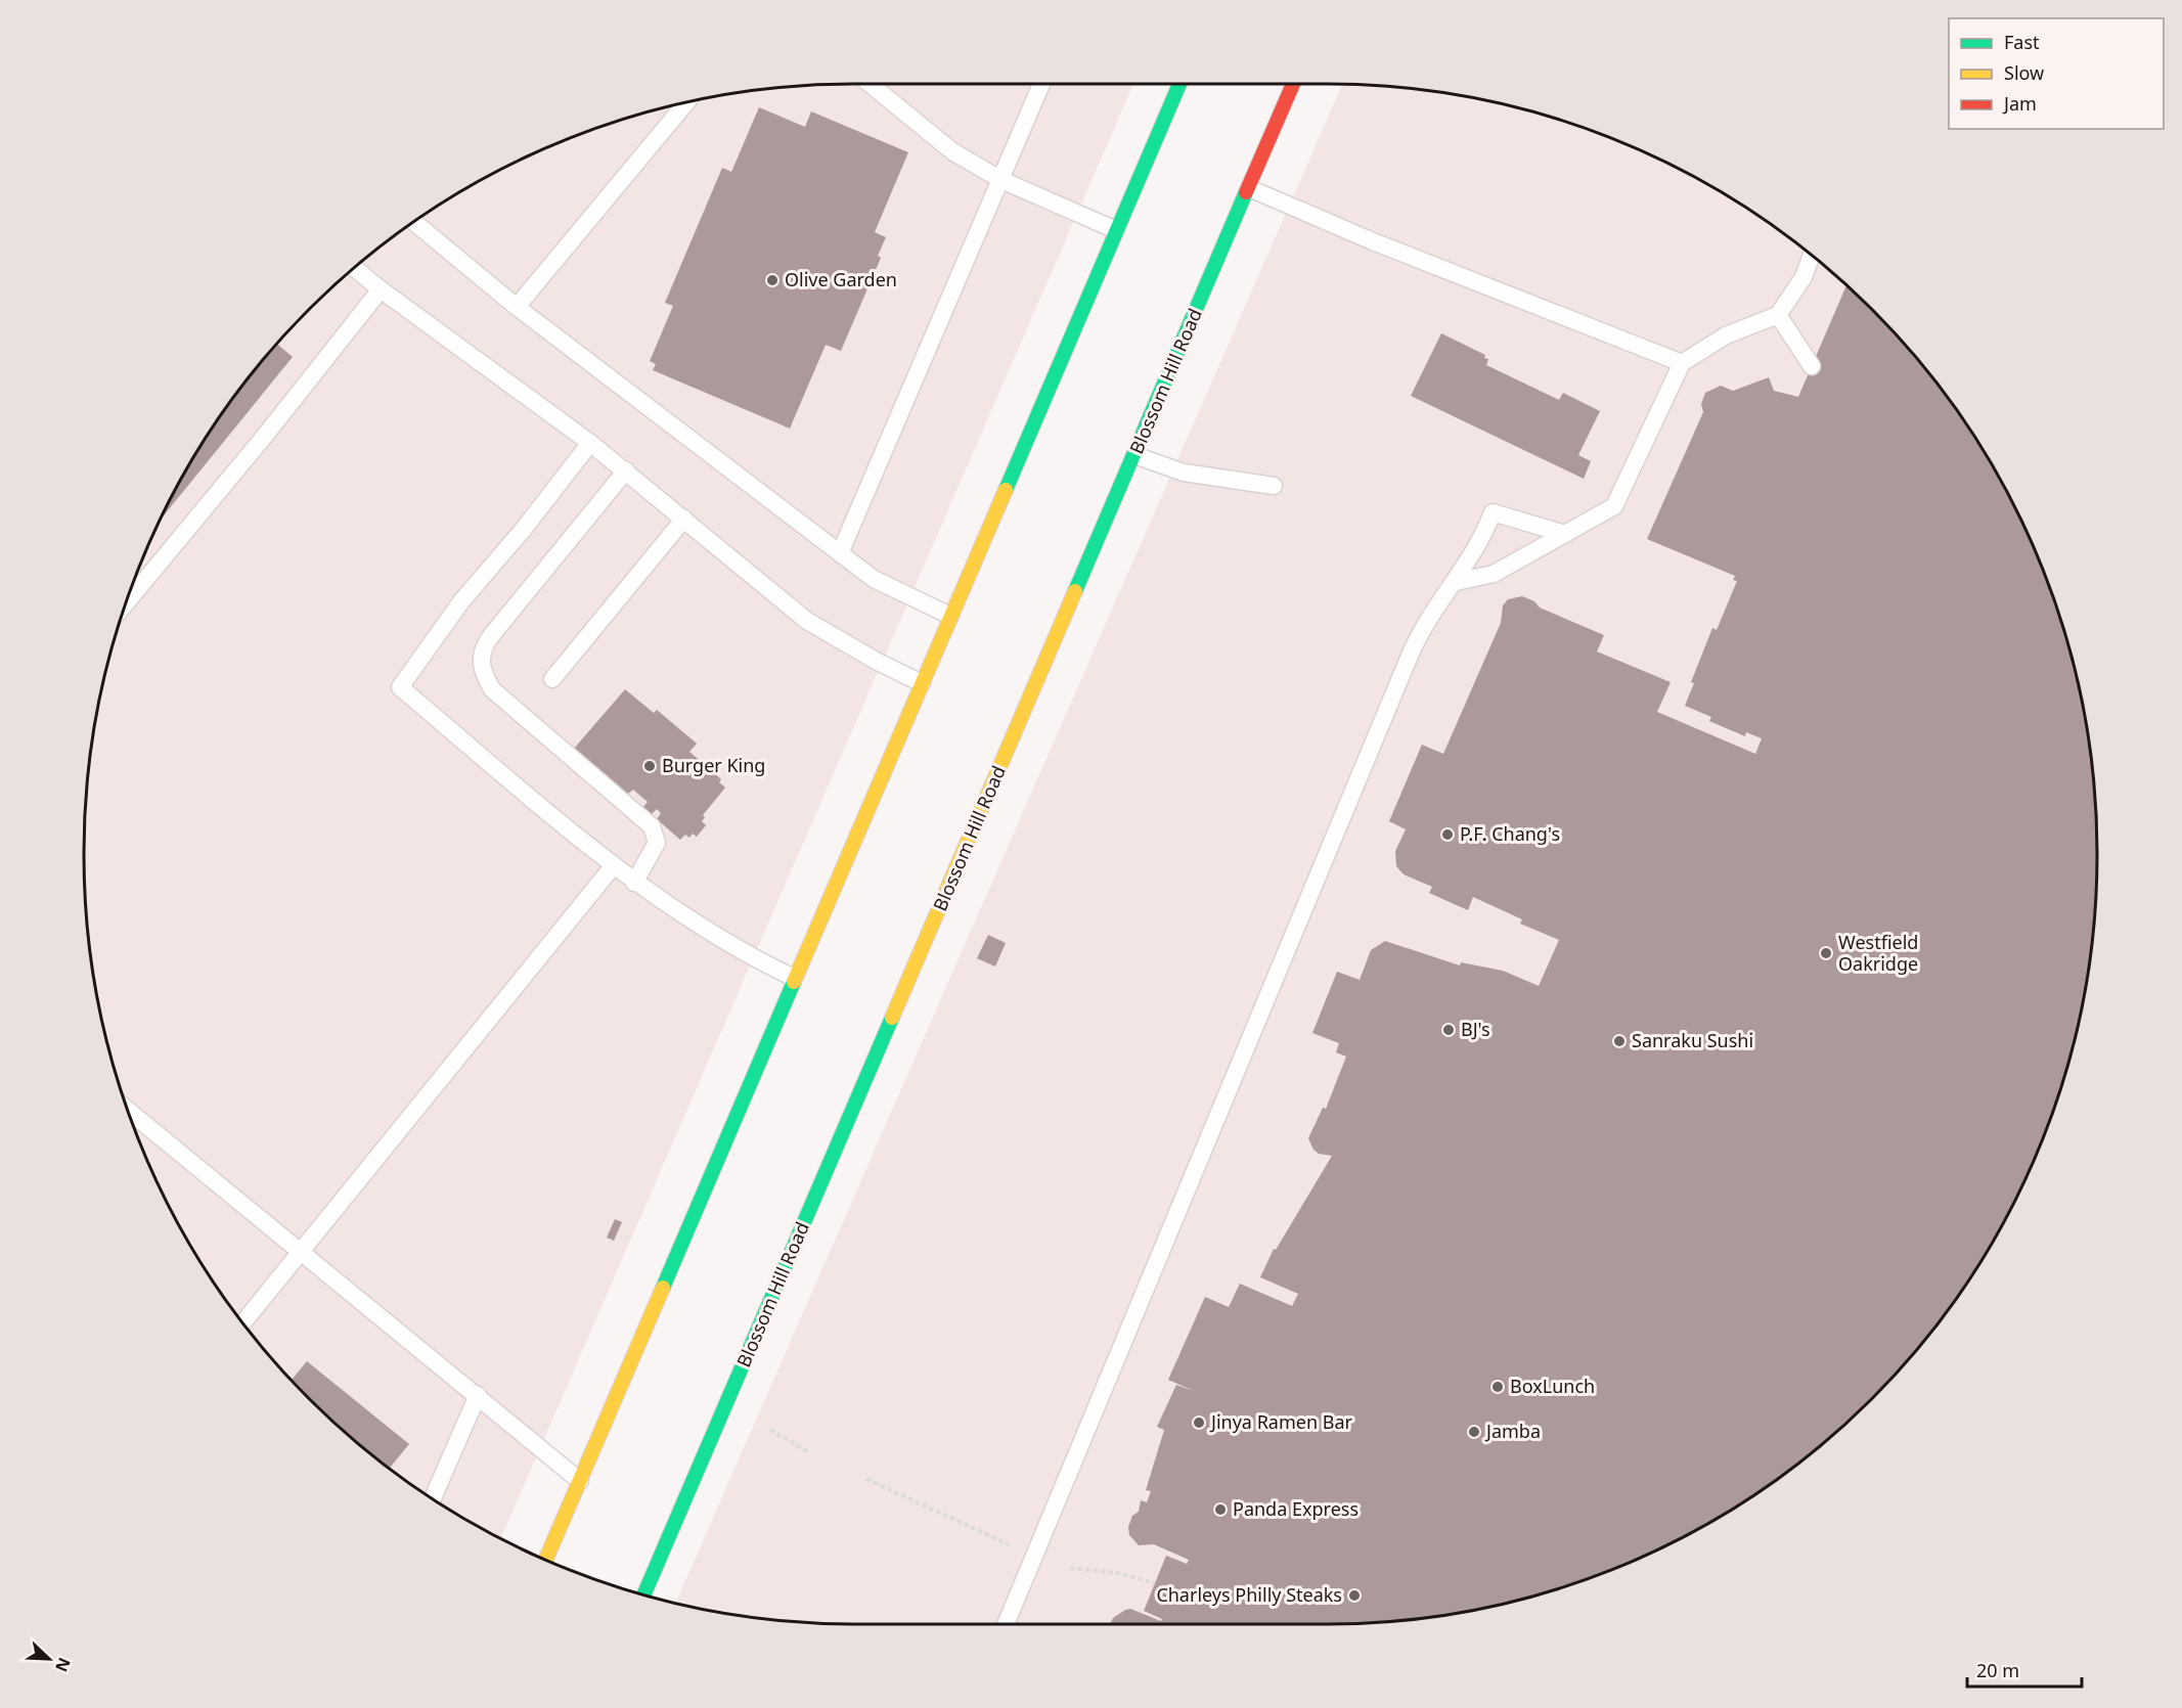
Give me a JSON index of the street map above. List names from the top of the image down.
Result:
{
  "streets": {
    "main road": ["Blossom Hill Road"]
  },
  "places": [
    "Olive Garden",
    "Burger King",
    "P.F. Chang's",
    "Westfield Oakridge",
    "BJ's",
    "Sanraku Sushi",
    "BoxLunch",
    "Jinya Ramen Bar",
    "Jamba",
    "Panda Express",
    "Charleys Philly Steaks"
  ],
  "legend": ["Fast", "Slow", "Jam"],
  "scale_bar": "20 m",
  "north": "bottom right"
}
